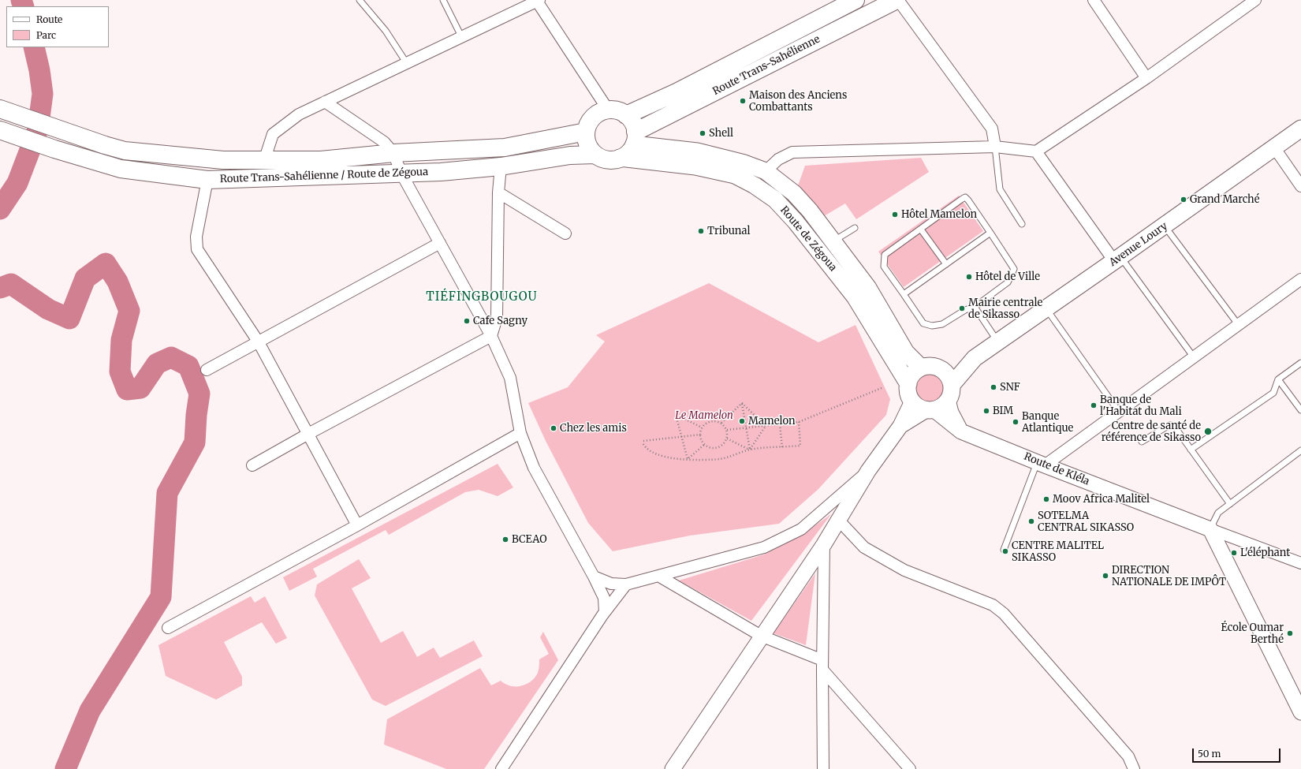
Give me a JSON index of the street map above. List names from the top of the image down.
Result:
{
  "streets": {
    "highway": ["Route Trans-Sahélienne", "Route Trans-Sahélienne / Route de Zégoua"],
    "main road": ["Route de Zégoua", "Avenue Loury", "Route de Kléla"]
  },
  "crossings": [
    ["Route Trans-Sahélienne", "Route Trans-Sahélienne / Route de Zégoua"],
    ["Route Trans-Sahélienne", "Route de Zégoua"],
    ["Route Trans-Sahélienne / Route de Zégoua", "Route de Zégoua"],
    ["Route de Zégoua", "Route de Kléla"]
  ],
  "districts": ["TIÉFINGBOUGOU"],
  "parks": ["Le Mamelon"],
  "places": [
    "Maison des Anciens Combattants",
    "Shell",
    "Grand Marché",
    "Hôtel Mamelon",
    "Tribunal",
    "Hôtel de Ville",
    "Mairie centrale de Sikasso",
    "Cafe Sagny",
    "SNF",
    "Banque de l'Habitat du Mali",
    "BIM",
    "Mamelon",
    "Banque Atlantique",
    "Chez les amis",
    "Centre de santé de référence de Sikasso",
    "Moov Africa Malitel",
    "SOTELMA CENTRAL SIKASSO",
    "BCEAO",
    "CENTRE MALITEL SIKASSO",
    "L'éléphant",
    "DIRECTION NATIONALE DE IMPÔT",
    "École Oumar Berthé"
  ],
  "legend": ["Route", "Parc"],
  "scale_bar": "50 m"
}
